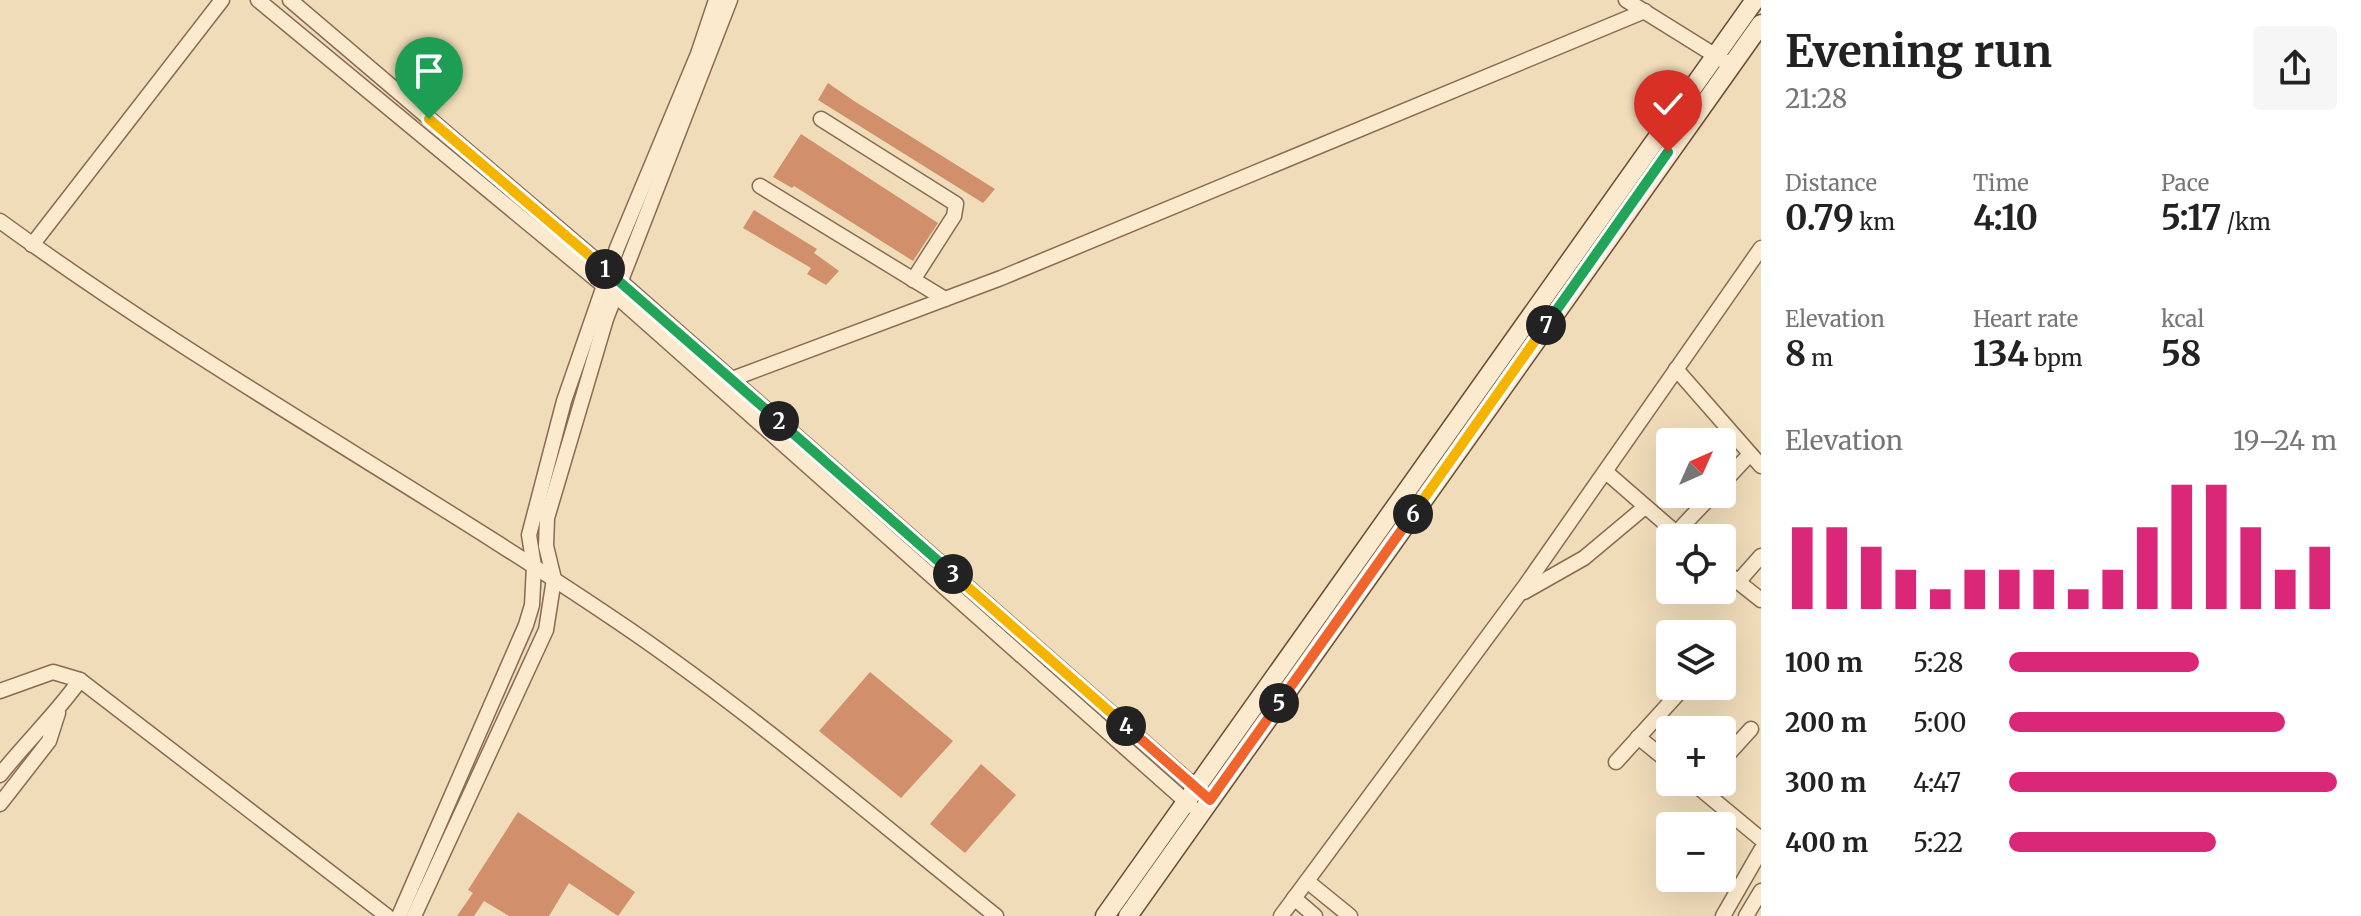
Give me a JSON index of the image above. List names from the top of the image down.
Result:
{
  "north": "top right",
  "page": {
    "heading": ["Evening run", "21:28"],
    "stats": [
      ["Distance", "0.79 km"],
      ["Time", "4:10"],
      ["Pace", "5:17 /km"],
      ["Elevation", "8 m"],
      ["Heart rate", "134 bpm"],
      ["kcal", "58"]
    ],
    "pins": [
      "1",
      "7",
      "2",
      "6",
      "3",
      "5",
      "4"
    ],
    "chart": ["Elevation", "19–24 m"],
    "map_buttons": ["+", "−"],
    "list": [
      {
        "name": "100 m",
        "note": "5:28"
      },
      {
        "name": "200 m",
        "note": "5:00"
      },
      {
        "name": "300 m",
        "note": "4:47"
      },
      {
        "name": "400 m",
        "note": "5:22"
      }
    ]
  }
}
